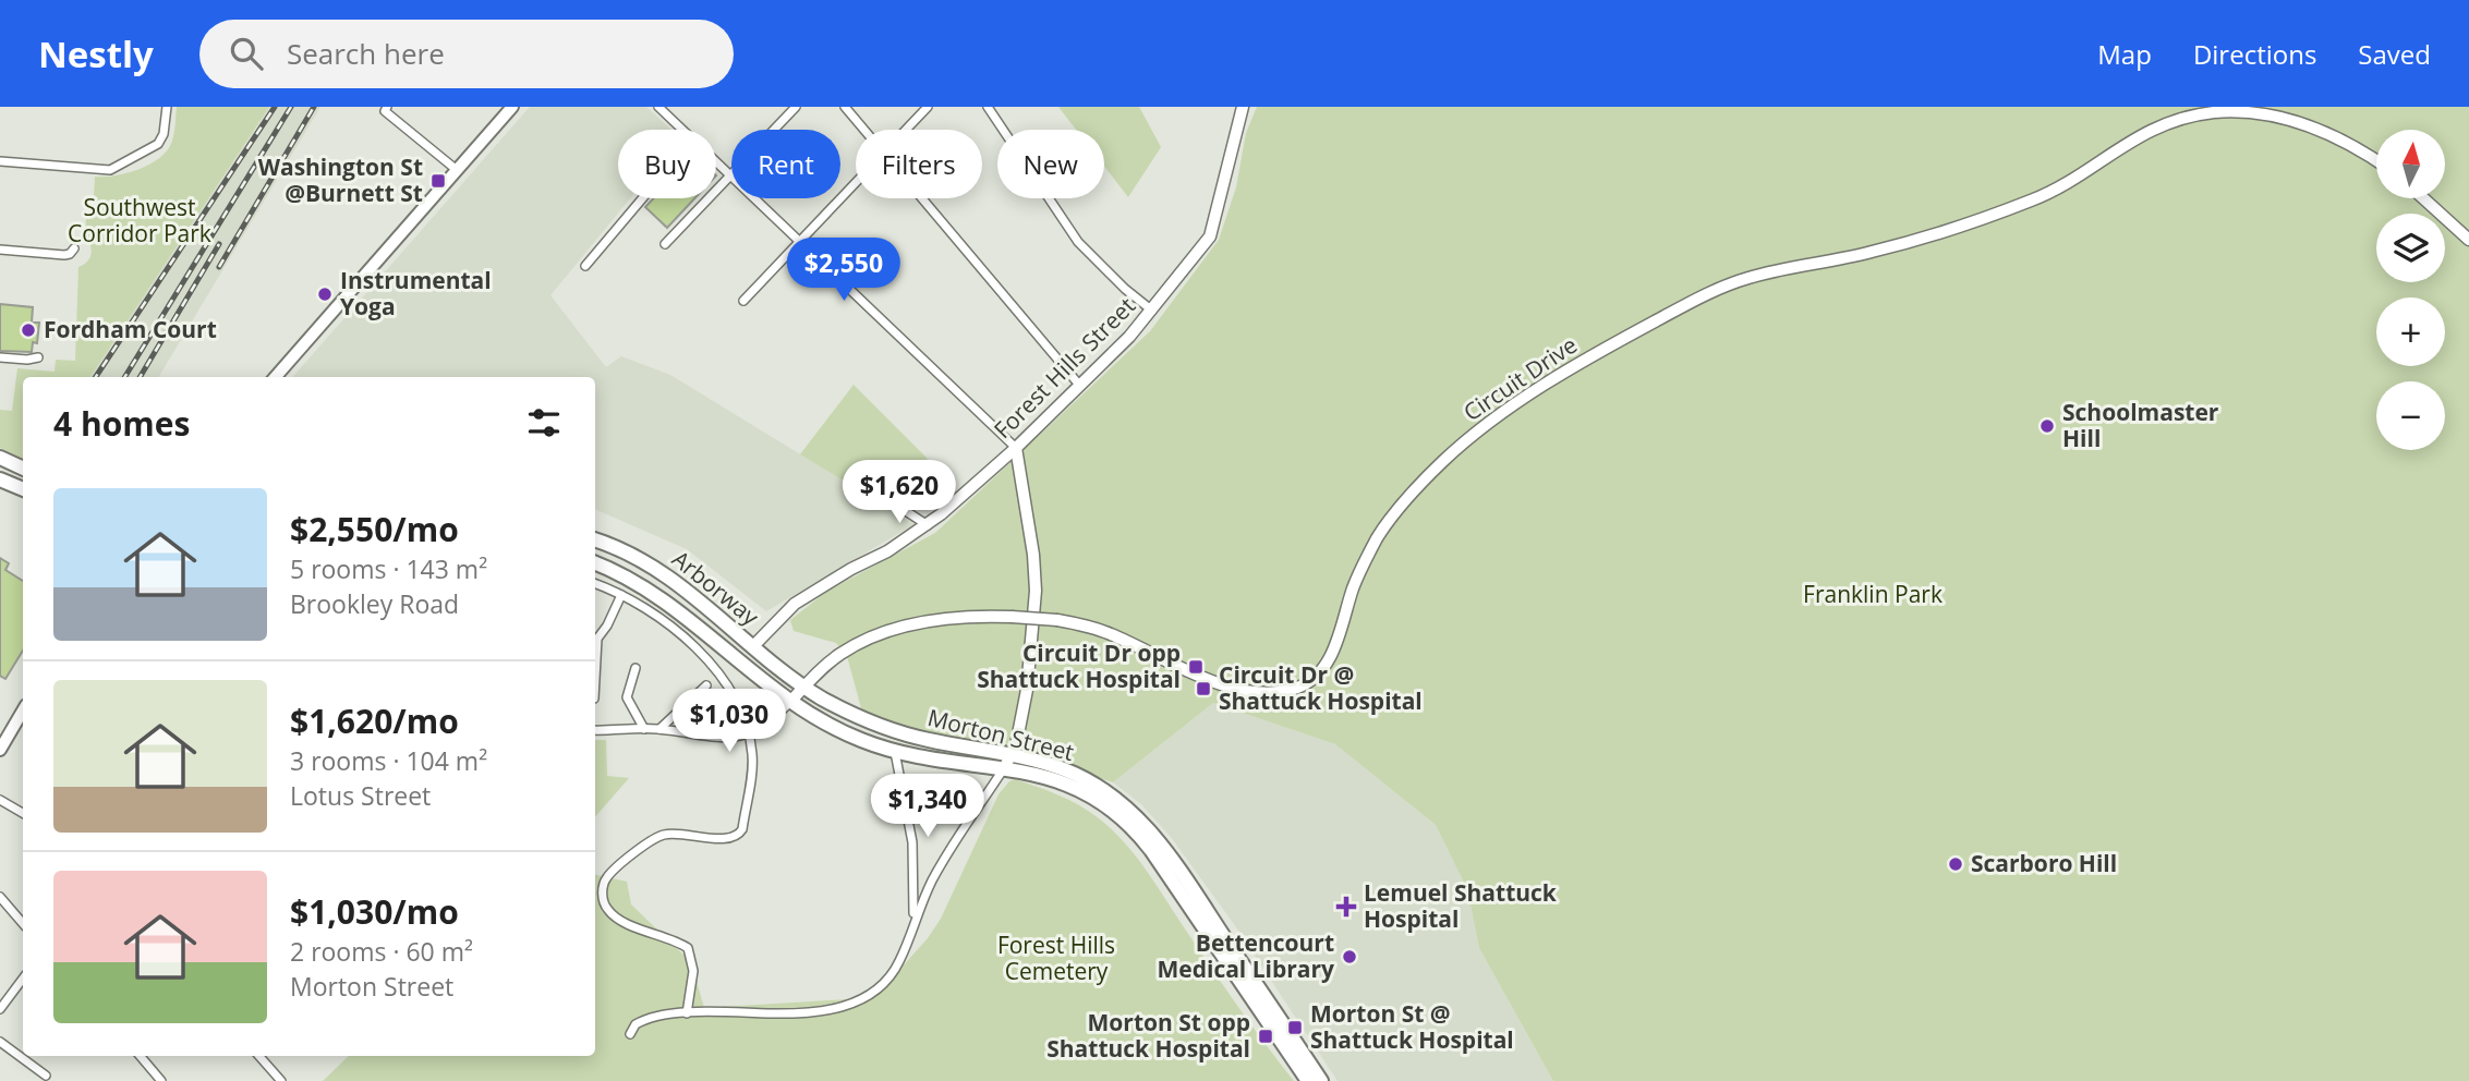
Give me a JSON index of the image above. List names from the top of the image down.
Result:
{
  "streets": {
    "highway": ["Arborway", "Morton Street"],
    "main road": ["Forest Hills Street", "Circuit Drive"]
  },
  "crossings": [
    ["Forest Hills Street", "Arborway"],
    ["Circuit Drive", "Arborway"],
    ["Circuit Drive", "Morton Street"],
    ["Arborway", "Morton Street"]
  ],
  "parks": ["Southwest Corridor Park", "Franklin Park", "Forest Hills Cemetery"],
  "places": {
    "transit": [
      "Washington St @Burnett St",
      "Circuit Dr opp Shattuck Hospital",
      "Circuit Dr @ Shattuck Hospital",
      "Morton St @ Shattuck Hospital",
      "Morton St opp Shattuck Hospital"
    ],
    "other": [
      "Instrumental Yoga",
      "Fordham Court",
      "Schoolmaster Hill",
      "Scarboro Hill",
      "Bettencourt Medical Library"
    ],
    "health": ["Lemuel Shattuck Hospital"]
  },
  "north": "top",
  "page": {
    "header": "Nestly",
    "search": "Search here",
    "nav": ["Map", "Directions", "Saved"],
    "map_buttons": ["+", "−"],
    "chip": [
      "Buy",
      "Rent",
      "Filters",
      "New"
    ],
    "price": [
      "$2,550",
      "$1,620",
      "$1,030",
      "$1,340"
    ],
    "heading": "4 homes",
    "list": [
      {
        "name": "$2,550/mo",
        "note": "5 rooms · 143 m² · Brookley Road"
      },
      {
        "name": "$1,620/mo",
        "note": "3 rooms · 104 m² · Lotus Street"
      },
      {
        "name": "$1,030/mo",
        "note": "2 rooms · 60 m² · Morton Street"
      }
    ]
  }
}
